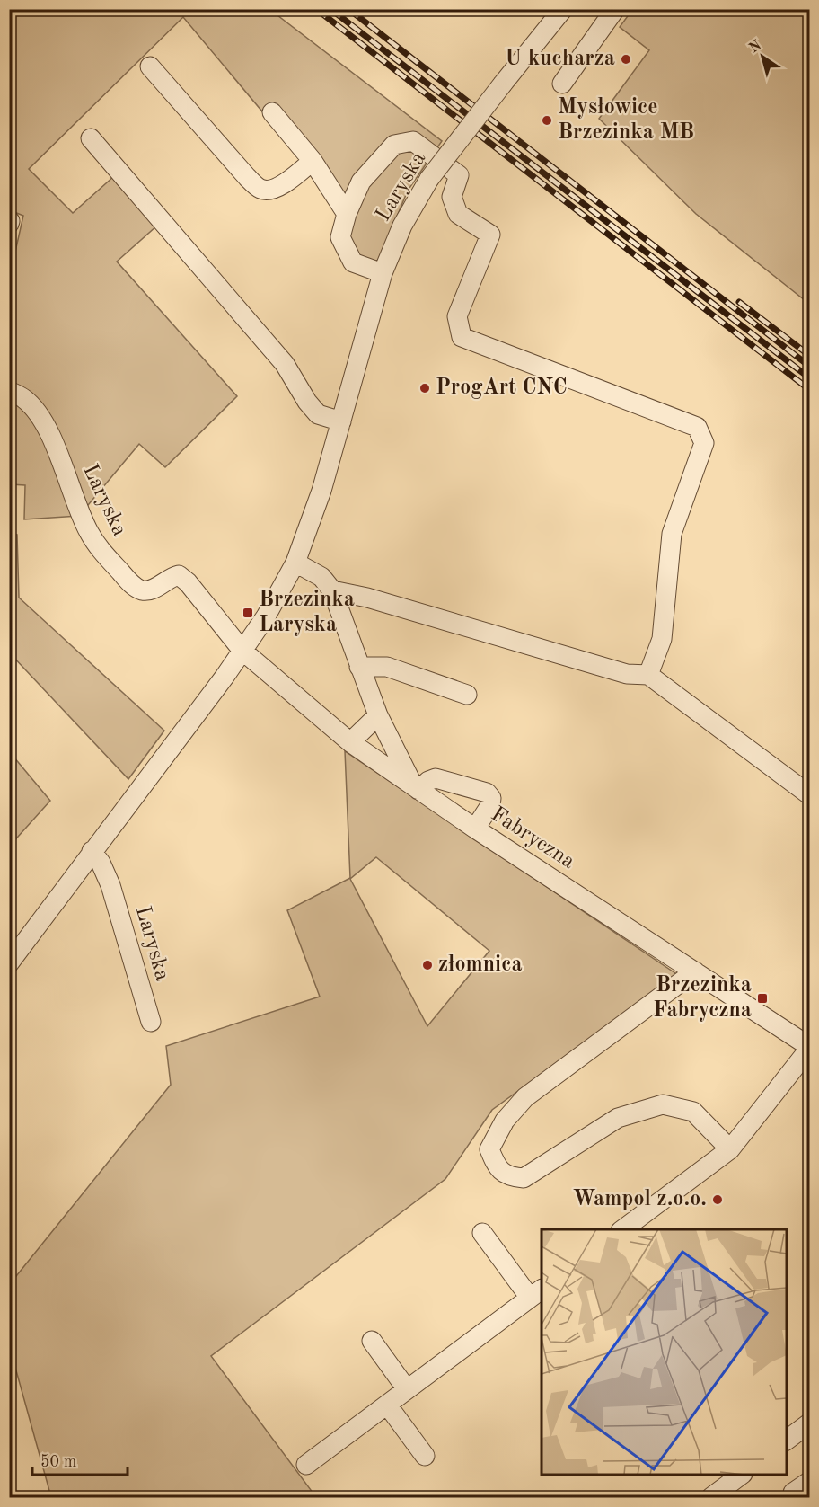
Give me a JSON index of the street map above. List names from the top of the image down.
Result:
{
  "streets": {
    "street": ["Laryska", "Fabryczna"]
  },
  "crossings": [
    ["Laryska", "Fabryczna"]
  ],
  "places": {
    "other": [
      "U kucharza",
      "Mysłowice Brzezinka MB",
      "ProgArt CNC",
      "złomnica",
      "Wampol z.o.o."
    ],
    "transit": ["Brzezinka Laryska", "Brzezinka Fabryczna"]
  },
  "scale_bar": "50 m",
  "north": "top left"
}
